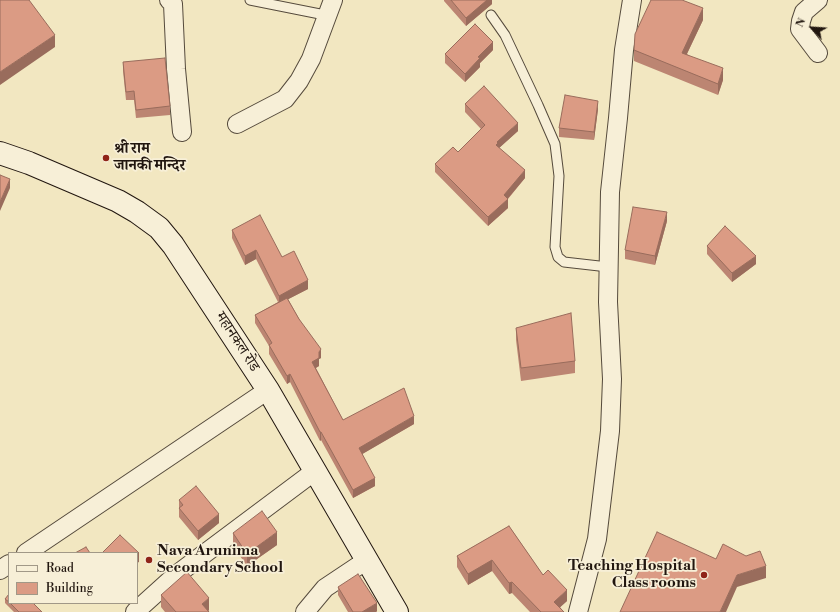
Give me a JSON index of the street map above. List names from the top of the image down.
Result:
{
  "streets": {
    "main road": ["महानकल रोड"]
  },
  "places": ["श्री राम जानकी मन्दिर", "Nava Arunima Secondary School", "Teaching Hospital Class rooms"],
  "legend": ["Road", "Building"],
  "north": "top left"
}
